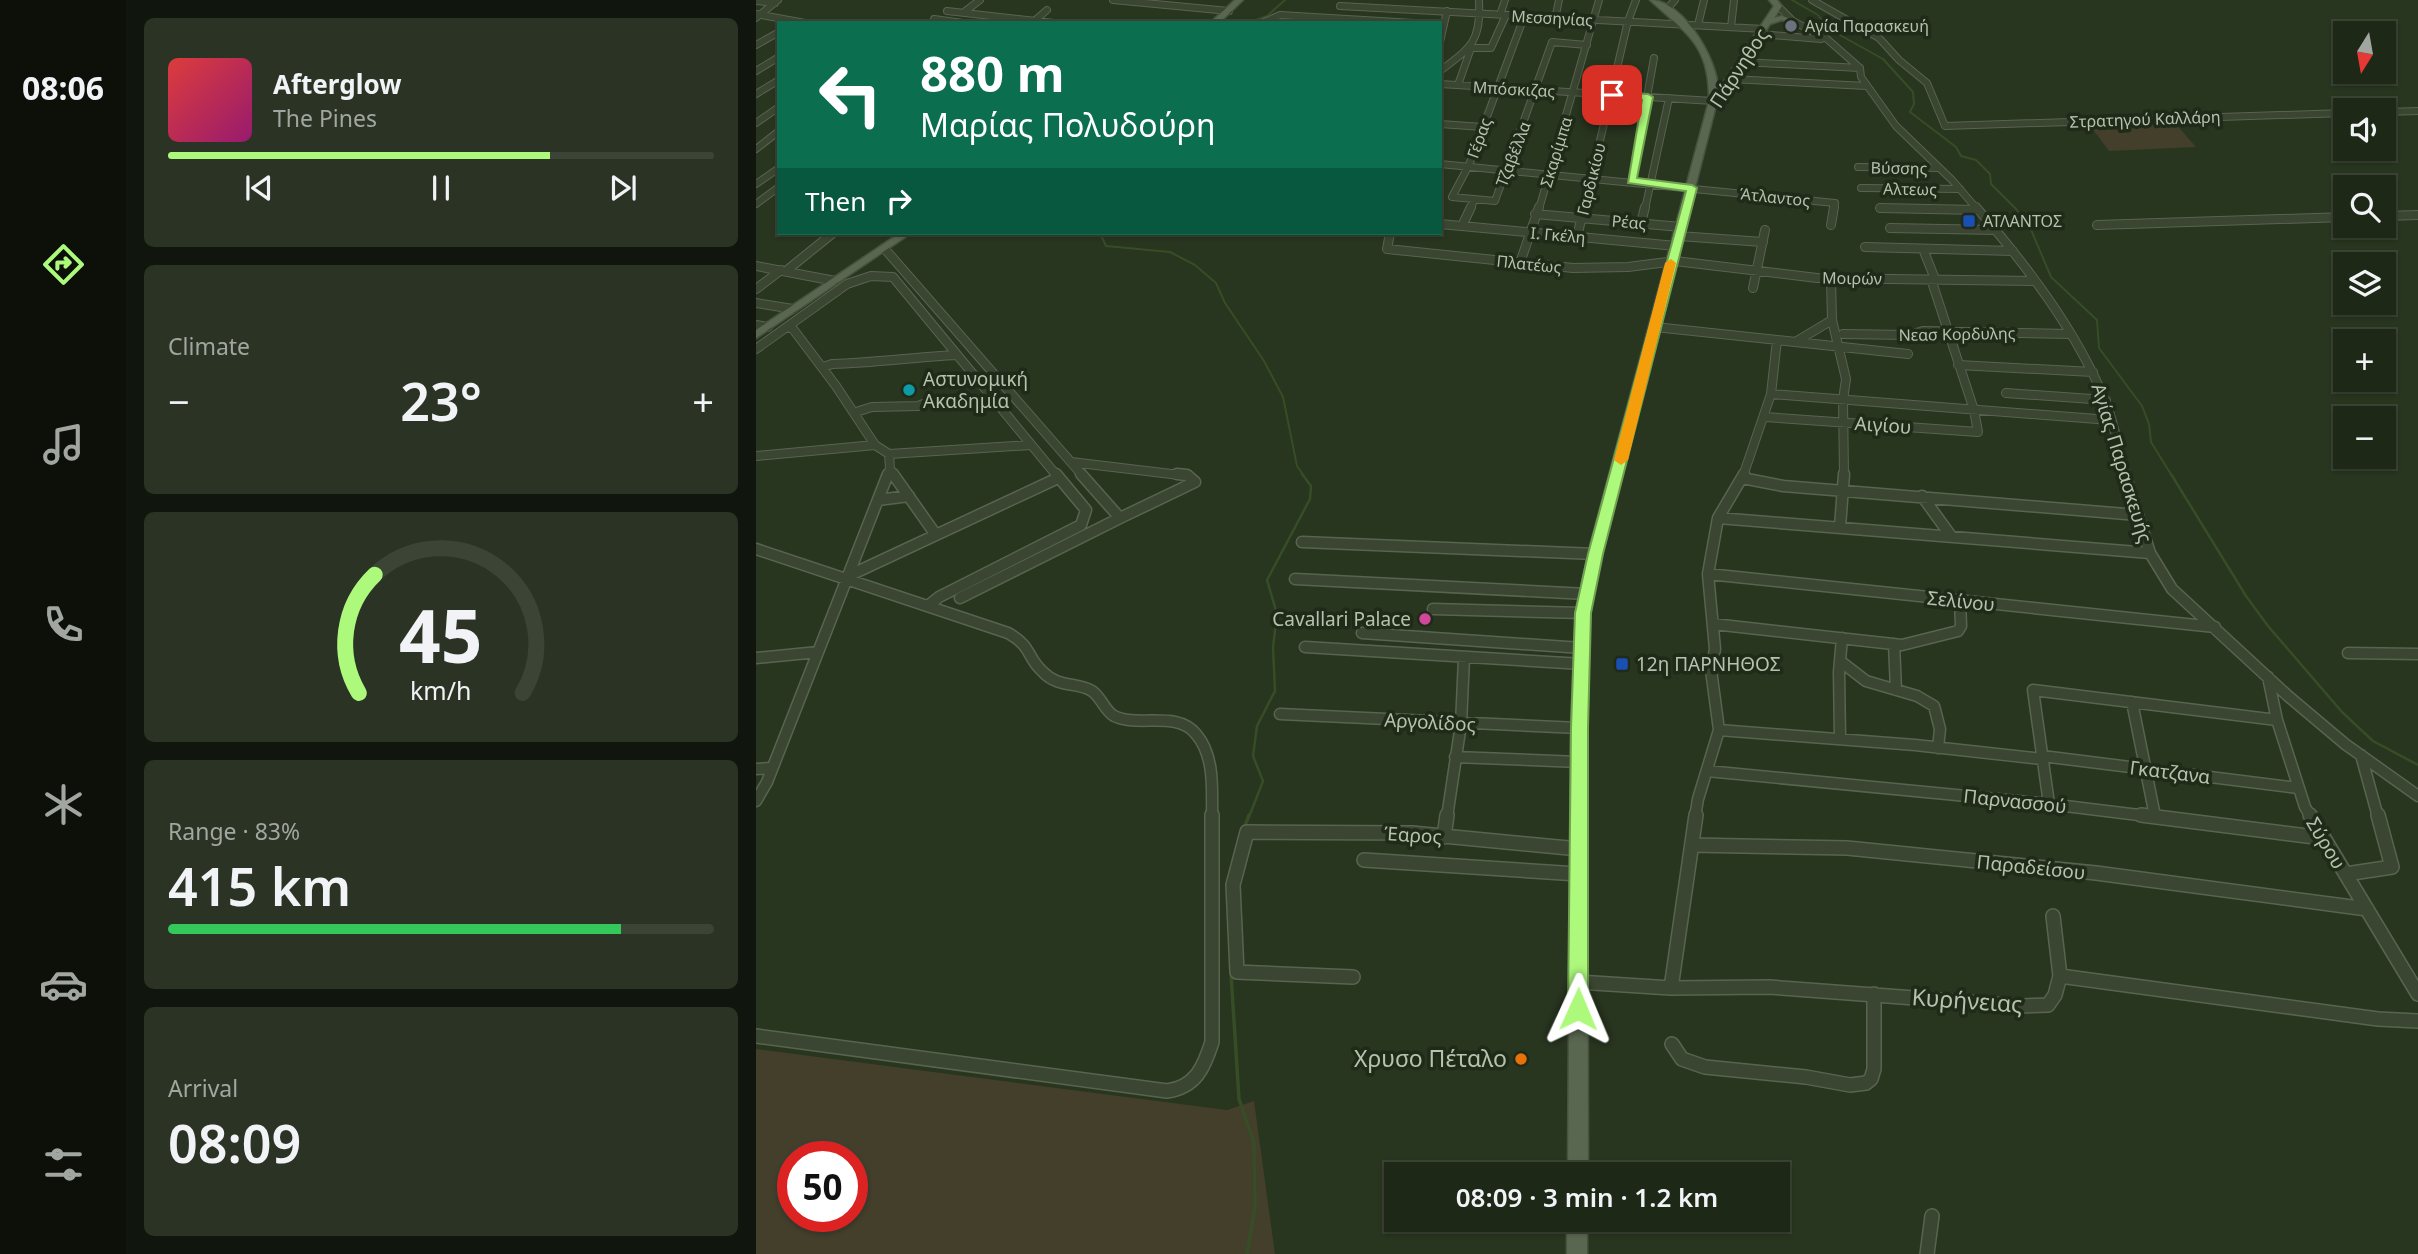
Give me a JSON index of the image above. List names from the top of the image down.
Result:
{
  "streets": {
    "main road": ["Πάρνηθος"],
    "street": [
      "Μεσσηνίας",
      "Μπόσκιζας",
      "Στρατηγού Καλλάρη",
      "Γέρας",
      "Σκαρίμπα",
      "Τζαβέλλα",
      "Βύσσης",
      "Γαρδικίου",
      "Αλτεως",
      "Άτλαντος",
      "Ρέας",
      "Ι. Γκέλη",
      "Πλατέως",
      "Μοιρών",
      "Νεασ Κορδυλης",
      "Αιγίου",
      "Αγίας Παρασκευής",
      "Σελίνου",
      "Αργολίδος",
      "Γκατζανα",
      "Παρνασσού",
      "Έαρος",
      "Σύρου",
      "Παραδείσου",
      "Κυρήνειας"
    ]
  },
  "crossings": [
    ["Μεσσηνίας", "Πάρνηθος"],
    ["Μεσσηνίας", "Γέρας"],
    ["Μεσσηνίας", "Σκαρίμπα"],
    ["Μεσσηνίας", "Γαρδικίου"],
    ["Μεσσηνίας", "Αγίας Παρασκευής"],
    ["Πάρνηθος", "Μπόσκιζας"],
    ["Πάρνηθος", "Άτλαντος"],
    ["Πάρνηθος", "Ρέας"],
    ["Πάρνηθος", "Ι. Γκέλη"],
    ["Πάρνηθος", "Πλατέως"],
    ["Πάρνηθος", "Μοιρών"],
    ["Πάρνηθος", "Αγίας Παρασκευής"],
    ["Πάρνηθος", "Αργολίδος"],
    ["Πάρνηθος", "Έαρος"],
    ["Πάρνηθος", "Κυρήνειας"],
    ["Μπόσκιζας", "Γέρας"],
    ["Μπόσκιζας", "Σκαρίμπα"],
    ["Μπόσκιζας", "Τζαβέλλα"],
    ["Μπόσκιζας", "Γαρδικίου"],
    ["Γέρας", "Τζαβέλλα"],
    ["Σκαρίμπα", "Τζαβέλλα"],
    ["Σκαρίμπα", "Ρέας"],
    ["Σκαρίμπα", "Ι. Γκέλη"],
    ["Σκαρίμπα", "Πλατέως"],
    ["Βύσσης", "Αγίας Παρασκευής"],
    ["Γαρδικίου", "Ρέας"],
    ["Γαρδικίου", "Ι. Γκέλη"],
    ["Αλτεως", "Αγίας Παρασκευής"],
    ["Ρέας", "Ι. Γκέλη"],
    ["Πλατέως", "Μοιρών"],
    ["Μοιρών", "Αγίας Παρασκευής"],
    ["Νεασ Κορδυλης", "Αγίας Παρασκευής"],
    ["Αιγίου", "Αγίας Παρασκευής"],
    ["Αγίας Παρασκευής", "Σελίνου"],
    ["Αγίας Παρασκευής", "Σύρου"],
    ["Γκατζανα", "Σύρου"],
    ["Παρνασσού", "Σύρου"],
    ["Σύρου", "Παραδείσου"]
  ],
  "places": {
    "other": [
      "Αγία Παρασκευή",
      "Αστυνομική Ακαδημία",
      "Cavallari Palace",
      "Χρυσο Πέταλο"
    ],
    "transit": ["ΑΤΛΑΝΤΟΣ", "12η ΠΑΡΝΗΘΟΣ"]
  },
  "north": "bottom",
  "page": {
    "tabs": "08:06",
    "map_buttons": ["+", "−"],
    "turn": ["880 m", "Μαρίας Πολυδούρη"],
    "song": ["Afterglow", "The Pines"],
    "then": "Then",
    "tile": [
      "Climate",
      ["Range · 83%", "415 km"],
      ["Arrival", "08:09"]
    ],
    "heat": ["−", "23°", "+"],
    "limit": "50",
    "trip": "08:09 · 3 min · 1.2 km",
    "gauge": ["45", "km/h"]
  }
}
